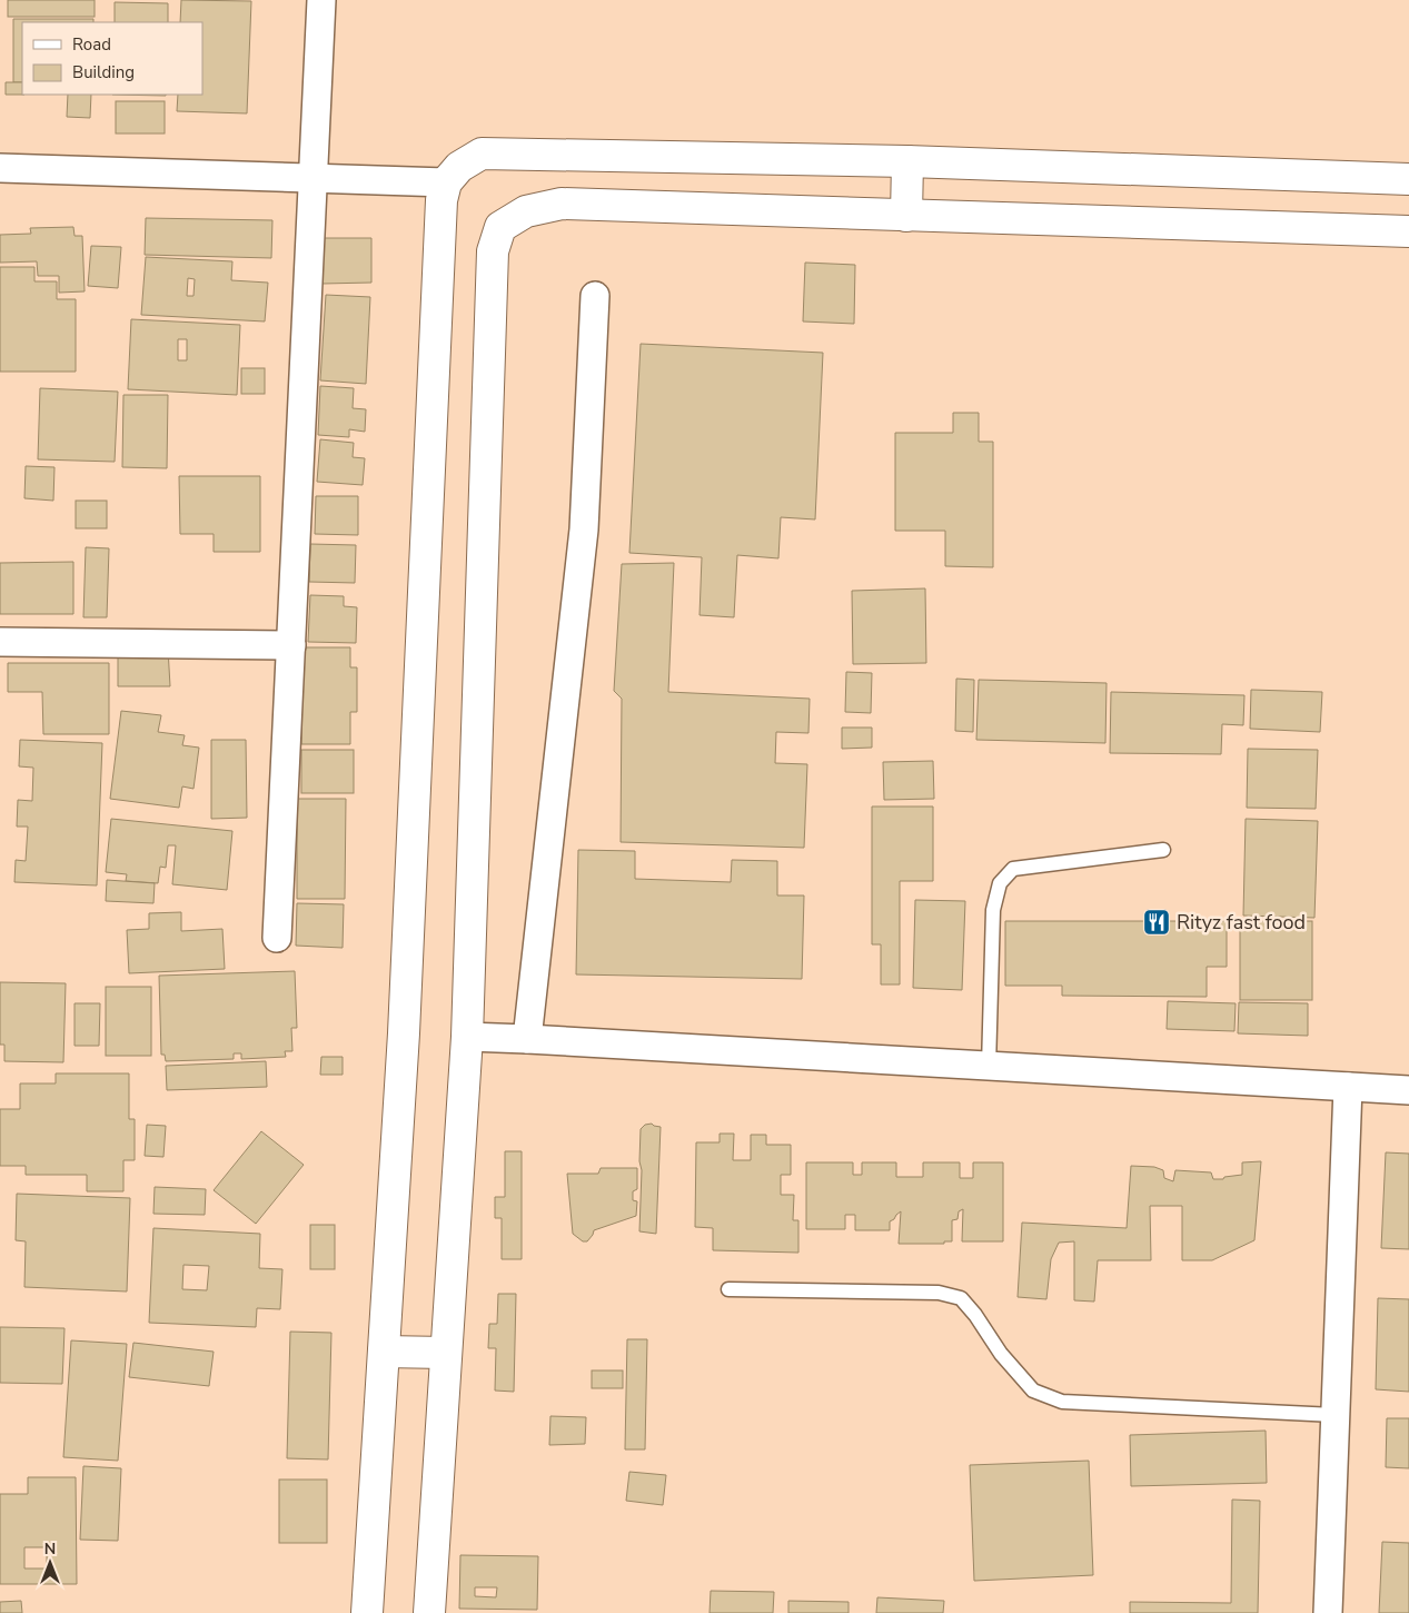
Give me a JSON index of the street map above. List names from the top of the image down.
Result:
{
  "places": {
    "restaurant": ["Rityz fast food"]
  },
  "legend": ["Road", "Building"],
  "north": "top"
}
